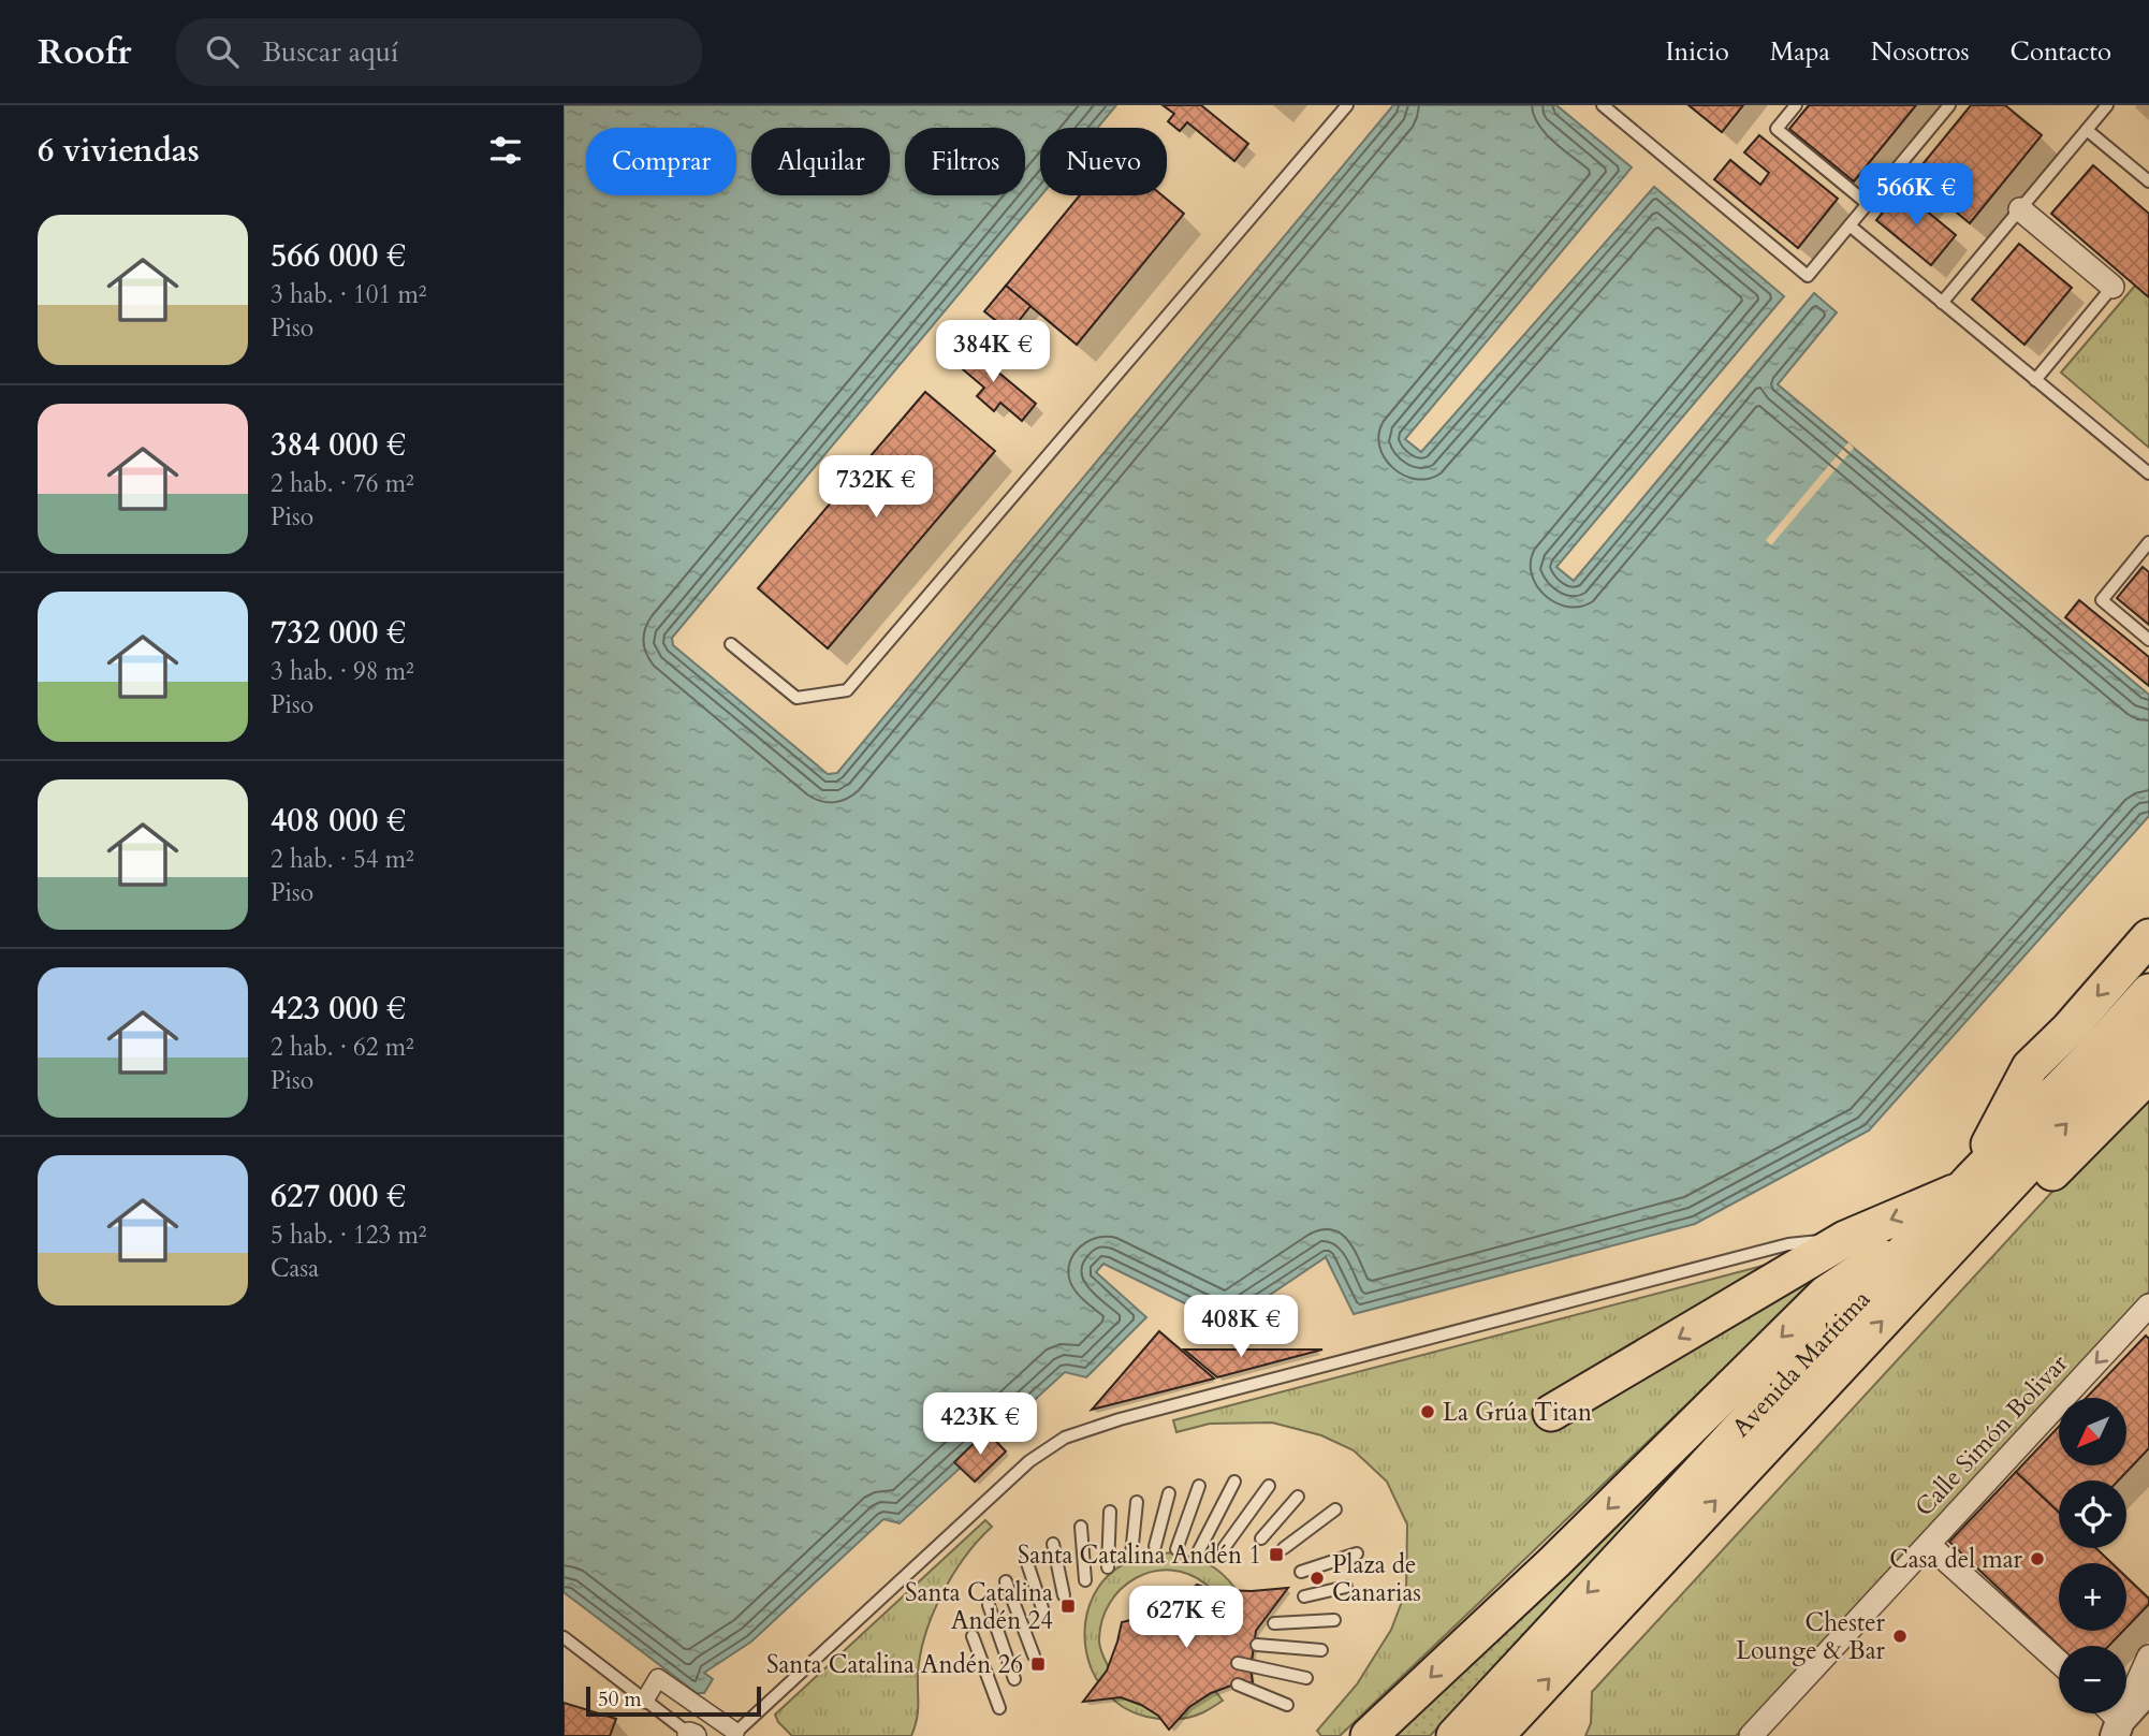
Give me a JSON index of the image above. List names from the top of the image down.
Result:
{
  "streets": {
    "highway": ["Avenida Marítima"],
    "street": ["Calle Simón Bolivar"]
  },
  "one_way": ["Calle Simón Bolivar"],
  "places": {
    "other": [
      "La Grúa Titan",
      "Casa del mar",
      "Plaza de Canarias",
      "Chester Lounge & Bar"
    ],
    "transit": ["Santa Catalina Andén 1", "Santa Catalina Andén 24", "Santa Catalina Andén 26"]
  },
  "scale_bar": "50 m",
  "north": "bottom left",
  "page": {
    "header": "Roofr",
    "search": "Buscar aquí",
    "nav": [
      "Inicio",
      "Mapa",
      "Nosotros",
      "Contacto"
    ],
    "heading": "6 viviendas",
    "chip": [
      "Comprar",
      "Alquilar",
      "Filtros",
      "Nuevo"
    ],
    "price": [
      "566K €",
      "384K €",
      "732K €",
      "408K €",
      "423K €",
      "627K €"
    ],
    "list": [
      {
        "name": "566 000 €",
        "note": "3 hab. · 101 m² · Piso"
      },
      {
        "name": "384 000 €",
        "note": "2 hab. · 76 m² · Piso"
      },
      {
        "name": "732 000 €",
        "note": "3 hab. · 98 m² · Piso"
      },
      {
        "name": "408 000 €",
        "note": "2 hab. · 54 m² · Piso"
      },
      {
        "name": "423 000 €",
        "note": "2 hab. · 62 m² · Piso"
      },
      {
        "name": "627 000 €",
        "note": "5 hab. · 123 m² · Casa"
      }
    ],
    "map_buttons": ["+", "−"],
    "scale": "50 m"
  }
}
